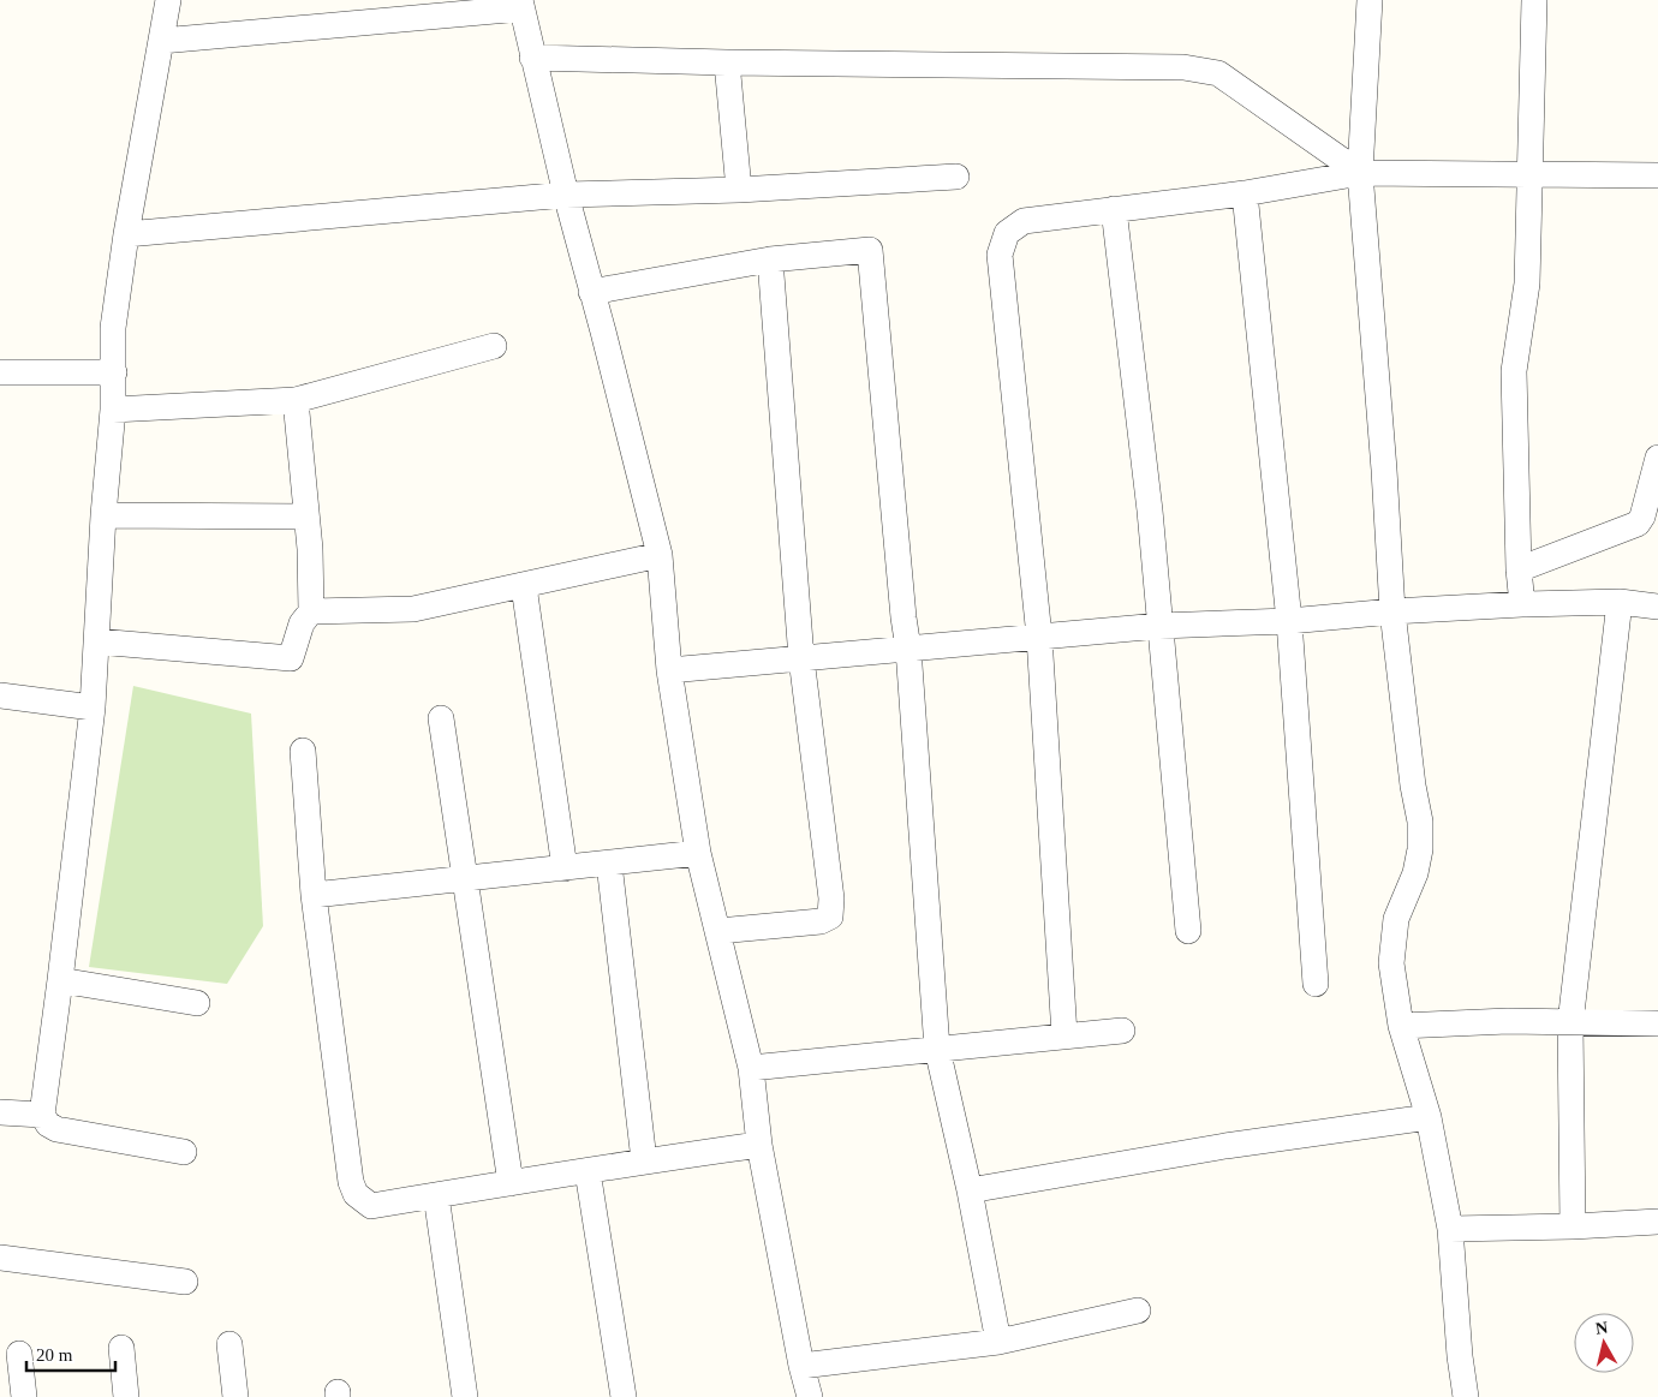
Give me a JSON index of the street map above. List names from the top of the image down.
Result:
{
  "scale_bar": "20 m",
  "north": "top"
}
